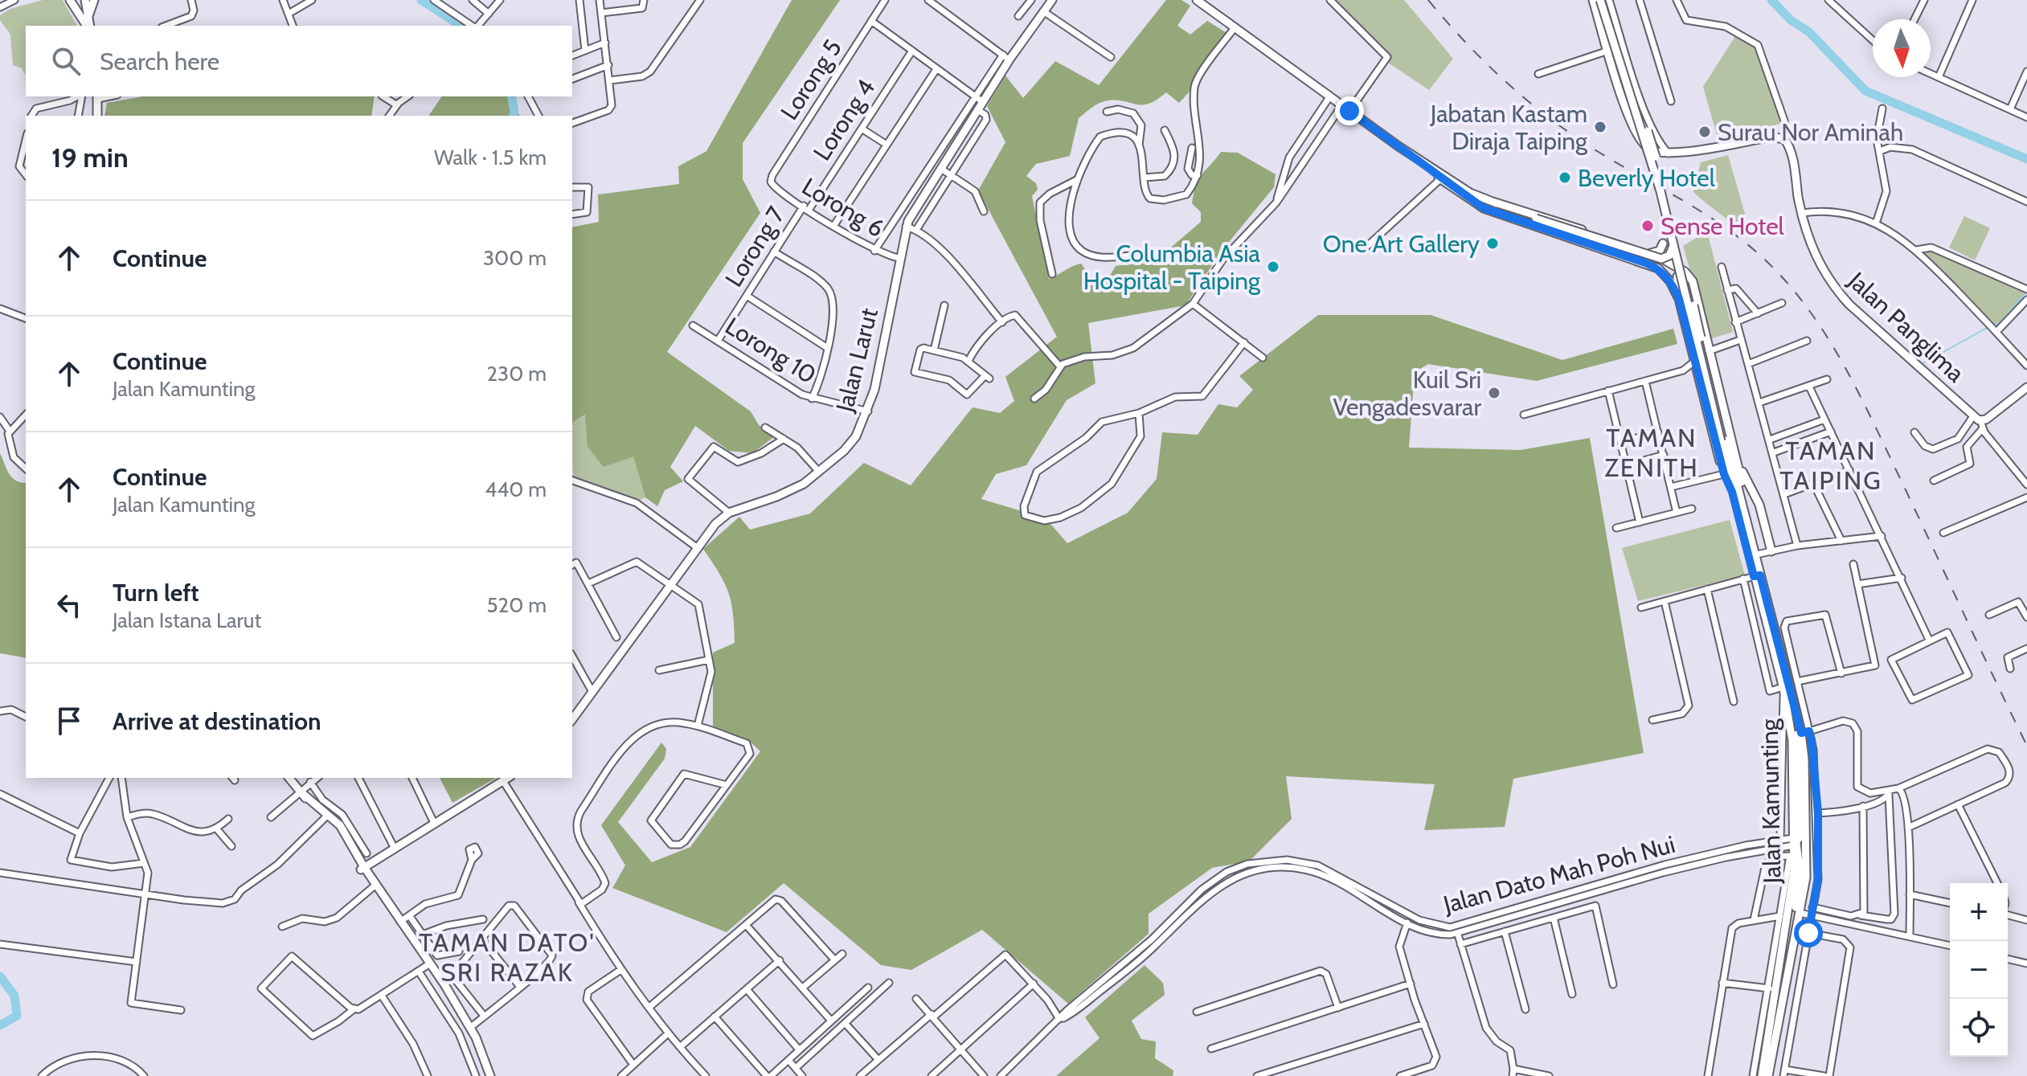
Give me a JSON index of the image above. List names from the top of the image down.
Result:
{
  "streets": {
    "main road": ["Jalan Panglima", "Jalan Larut", "Jalan Kamunting"],
    "street": [
      "Lorong 5",
      "Lorong 4",
      "Lorong 6",
      "Lorong 7",
      "Lorong 10",
      "Jalan Dato Mah Poh Nui"
    ]
  },
  "crossings": [
    ["Lorong 5", "Lorong 6"],
    ["Lorong 4", "Lorong 6"],
    ["Lorong 4", "Lorong 7"],
    ["Lorong 6", "Lorong 7"],
    ["Lorong 6", "Jalan Larut"],
    ["Lorong 7", "Lorong 10"],
    ["Lorong 10", "Jalan Larut"],
    ["Jalan Kamunting", "Jalan Dato Mah Poh Nui"]
  ],
  "districts": ["TAMAN ZENITH", "TAMAN TAIPING", "TAMAN DATO' SRI RAZAK"],
  "places": [
    "Jabatan Kastam Diraja Taiping",
    "Surau Nor Aminah",
    "Beverly Hotel",
    "Sense Hotel",
    "One Art Gallery",
    "Columbia Asia Hospital - Taiping",
    "Kuil Sri Vengadesvarar"
  ],
  "north": "bottom",
  "page": {
    "search": "Search here",
    "heading": ["19 min", "Walk · 1.5 km"],
    "list": [
      ["Continue", "300 m"],
      ["Continue", "Jalan Kamunting", "230 m"],
      ["Continue", "Jalan Kamunting", "440 m"],
      ["Turn left", "Jalan Istana Larut", "520 m"],
      "Arrive at destination"
    ],
    "map_buttons": ["+", "−"]
  }
}
